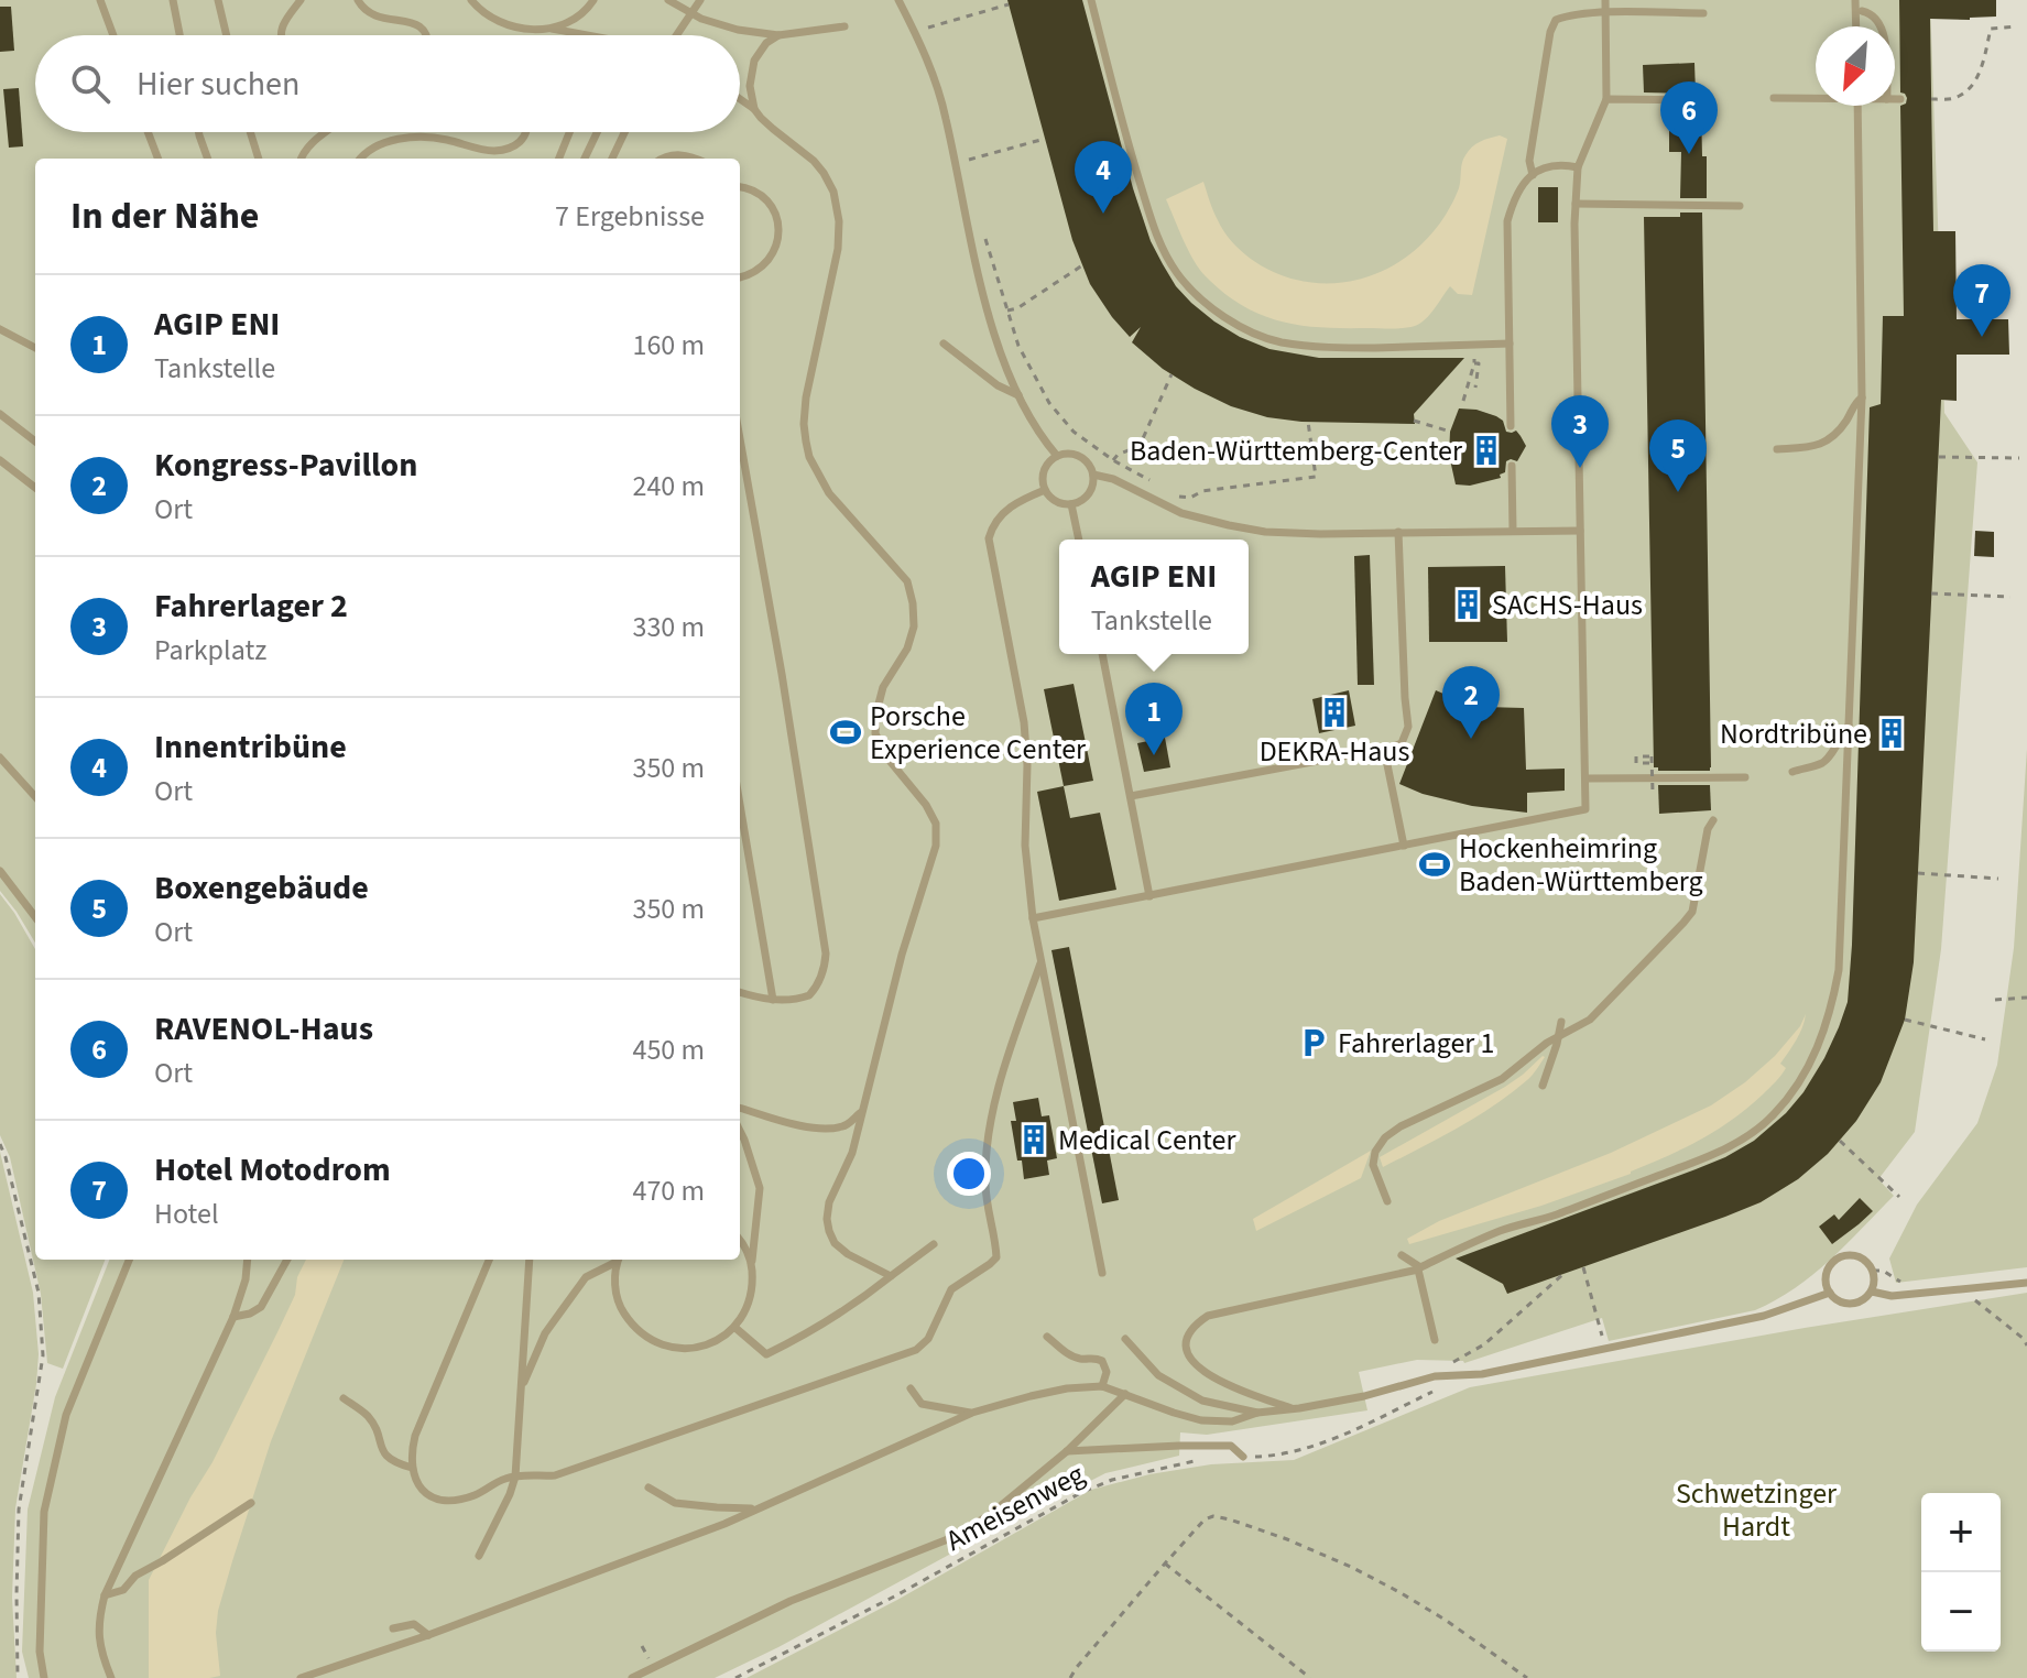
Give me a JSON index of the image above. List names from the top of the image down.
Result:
{
  "streets": {
    "path": ["Ameisenweg"]
  },
  "parks": ["Schwetzinger Hardt"],
  "places": {
    "building": [
      "Baden-Württemberg-Center",
      "SACHS-Haus",
      "DEKRA-Haus",
      "Nordtribüne",
      "Medical Center"
    ],
    "sports": ["Porsche Experience Center", "Hockenheimring Baden-Württemberg"],
    "parking": ["Fahrerlager 1"]
  },
  "north": "bottom left",
  "page": {
    "search": "Hier suchen",
    "pins": [
      "6",
      "4",
      "7",
      "3",
      "5",
      "2",
      "1"
    ],
    "heading": ["In der Nähe", "7 Ergebnisse"],
    "list": [
      {
        "mark": "1",
        "name": "AGIP ENI",
        "note": "Tankstelle",
        "value": "160 m"
      },
      {
        "mark": "2",
        "name": "Kongress-Pavillon",
        "note": "Ort",
        "value": "240 m"
      },
      {
        "mark": "3",
        "name": "Fahrerlager 2",
        "note": "Parkplatz",
        "value": "330 m"
      },
      {
        "mark": "4",
        "name": "Innentribüne",
        "note": "Ort",
        "value": "350 m"
      },
      {
        "mark": "5",
        "name": "Boxengebäude",
        "note": "Ort",
        "value": "350 m"
      },
      {
        "mark": "6",
        "name": "RAVENOL-Haus",
        "note": "Ort",
        "value": "450 m"
      },
      {
        "mark": "7",
        "name": "Hotel Motodrom",
        "note": "Hotel",
        "value": "470 m"
      }
    ],
    "popup": ["AGIP ENI", "Tankstelle"],
    "map_buttons": ["+", "−"]
  }
}
